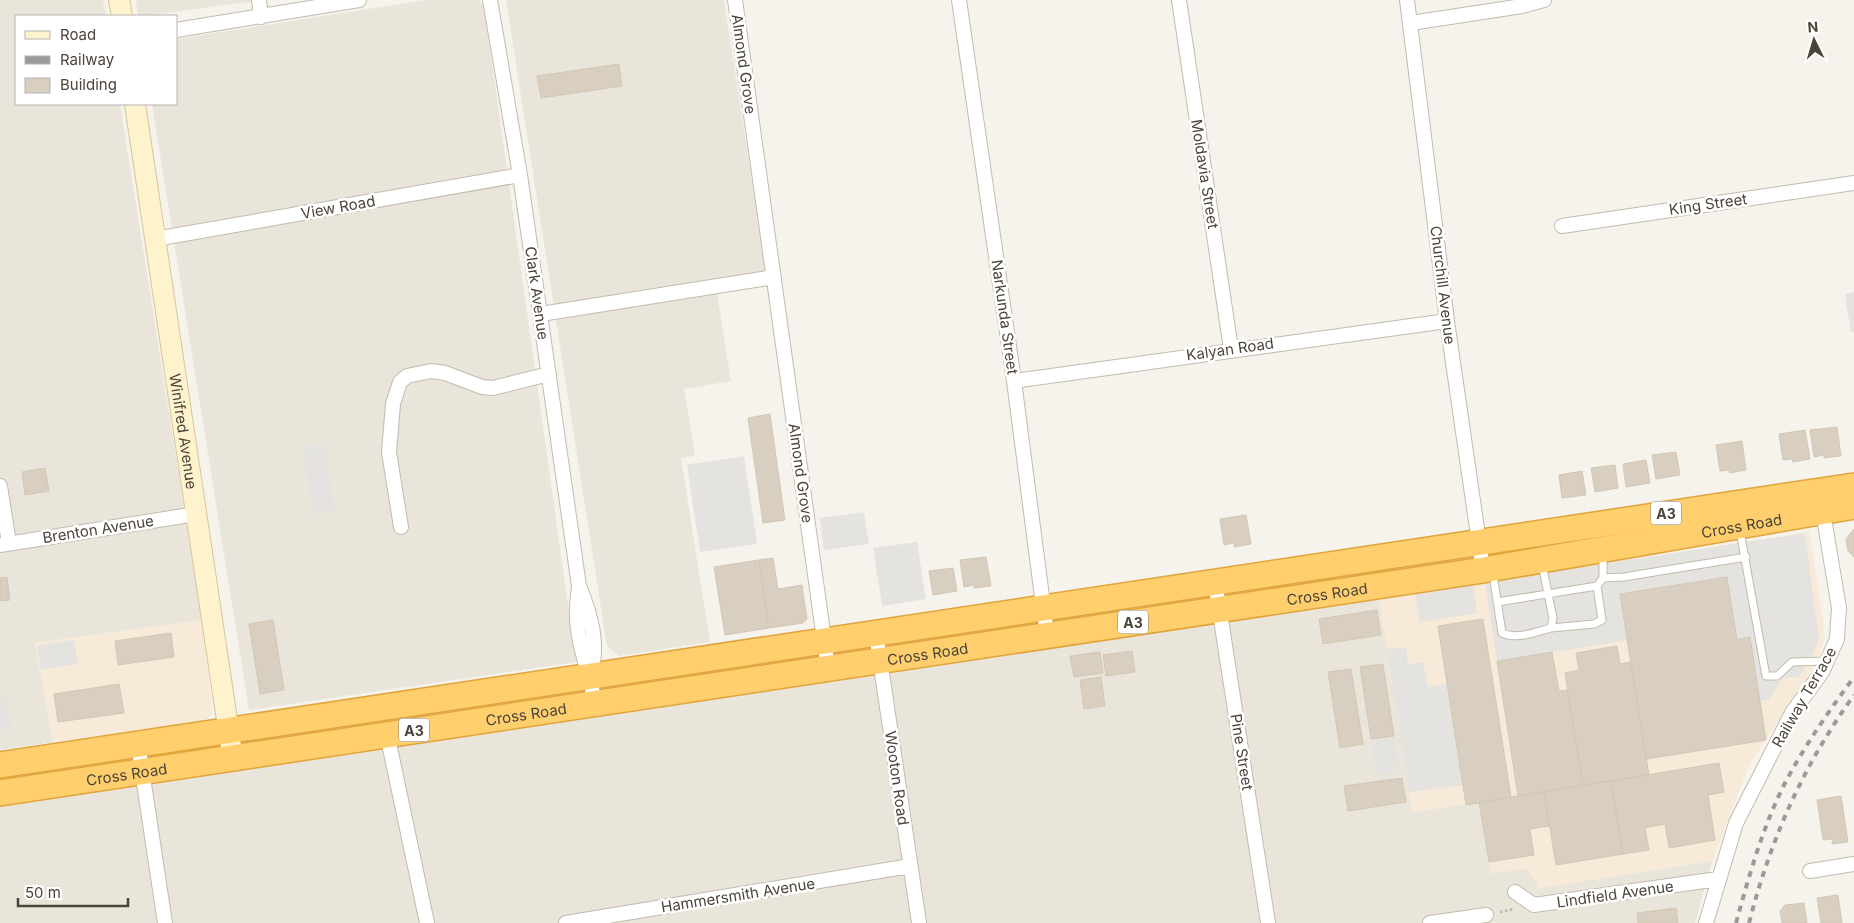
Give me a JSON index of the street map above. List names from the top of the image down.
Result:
{
  "streets": {
    "highway": ["A3", "Cross Road"],
    "street": [
      "Almond Grove",
      "Moldavia Street",
      "King Street",
      "View Road",
      "Churchill Avenue",
      "Clark Avenue",
      "Narkunda Street",
      "Kalyan Road",
      "Winifred Avenue",
      "Brenton Avenue",
      "Railway Terrace",
      "Pine Street",
      "Wooton Road",
      "Lindfield Avenue",
      "Hammersmith Avenue"
    ]
  },
  "crossings": [
    ["Almond Grove", "Cross Road"],
    ["Moldavia Street", "Kalyan Road"],
    ["View Road", "Clark Avenue"],
    ["View Road", "Winifred Avenue"],
    ["Churchill Avenue", "Kalyan Road"],
    ["Churchill Avenue", "Cross Road"],
    ["Clark Avenue", "Cross Road"],
    ["Narkunda Street", "Kalyan Road"],
    ["Narkunda Street", "Cross Road"],
    ["Winifred Avenue", "Cross Road"],
    ["Winifred Avenue", "Brenton Avenue"],
    ["Cross Road", "Railway Terrace"],
    ["Cross Road", "Pine Street"],
    ["Cross Road", "Wooton Road"],
    ["Railway Terrace", "Lindfield Avenue"],
    ["Wooton Road", "Hammersmith Avenue"]
  ],
  "legend": ["Road", "Railway", "Building"],
  "scale_bar": "50 m",
  "north": "top"
}
